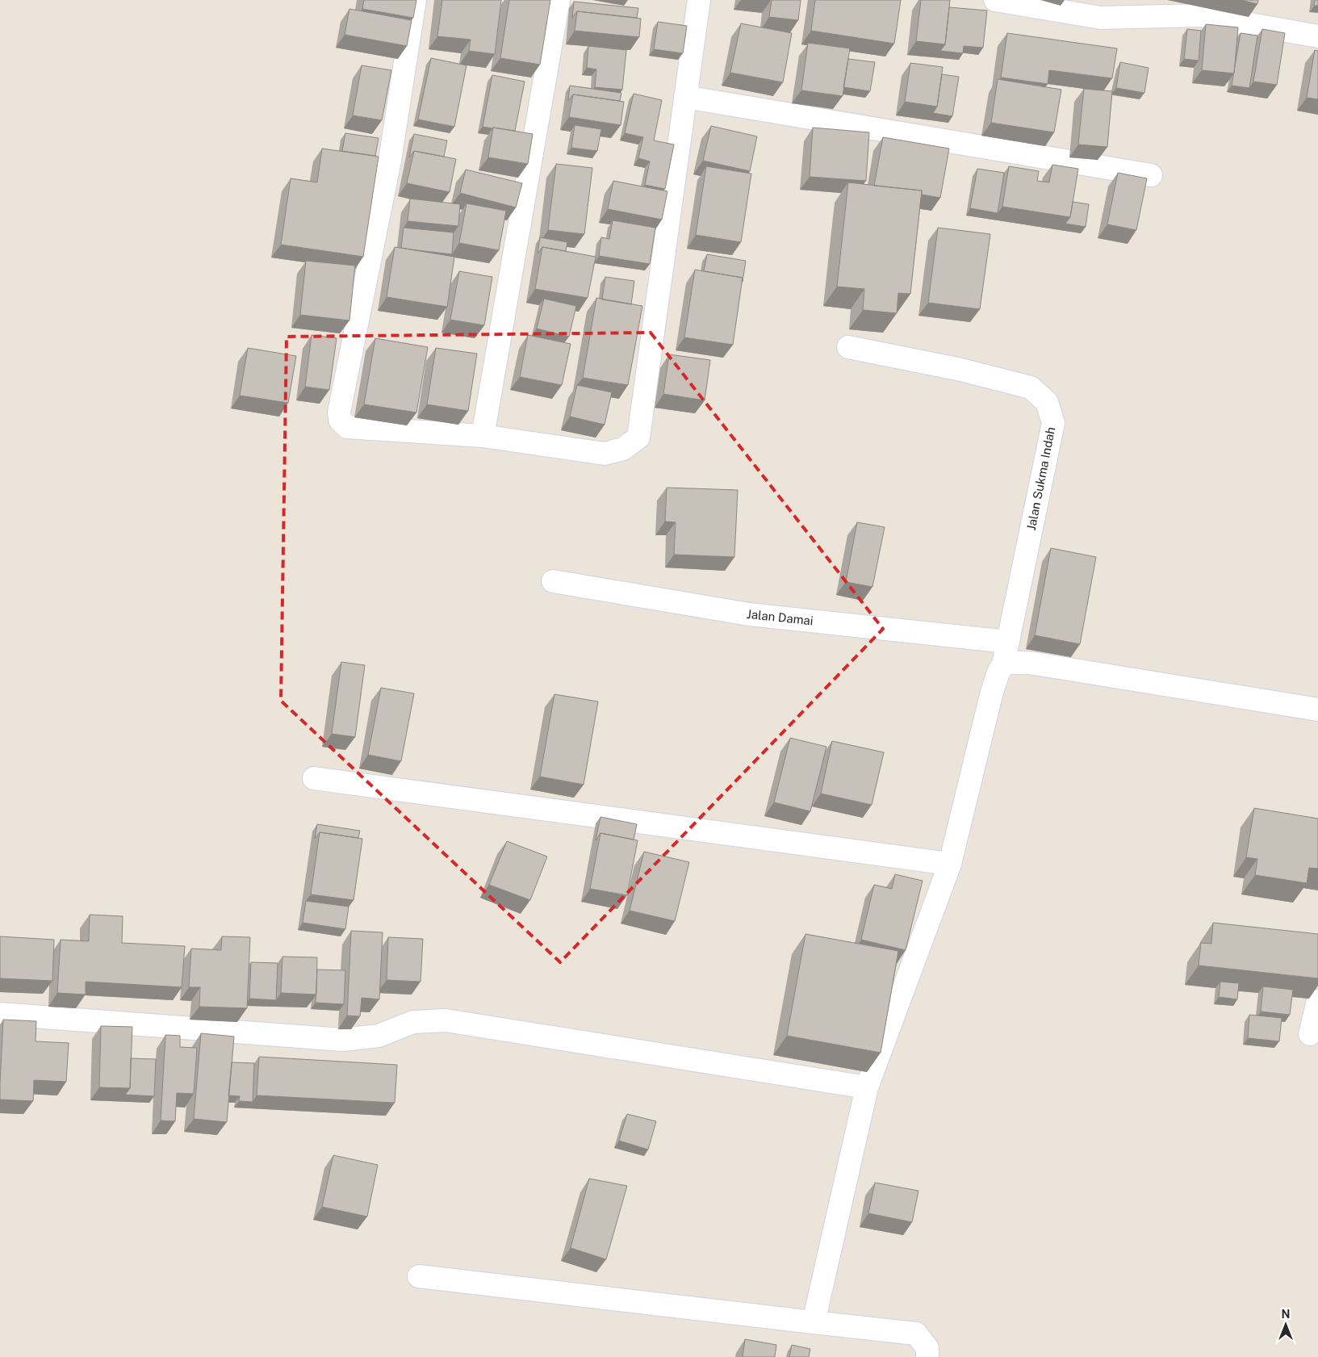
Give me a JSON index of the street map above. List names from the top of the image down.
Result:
{
  "streets": {
    "street": ["Jalan Sukma Indah", "Jalan Damai"]
  },
  "crossings": [
    ["Jalan Sukma Indah", "Jalan Damai"]
  ],
  "north": "top"
}
